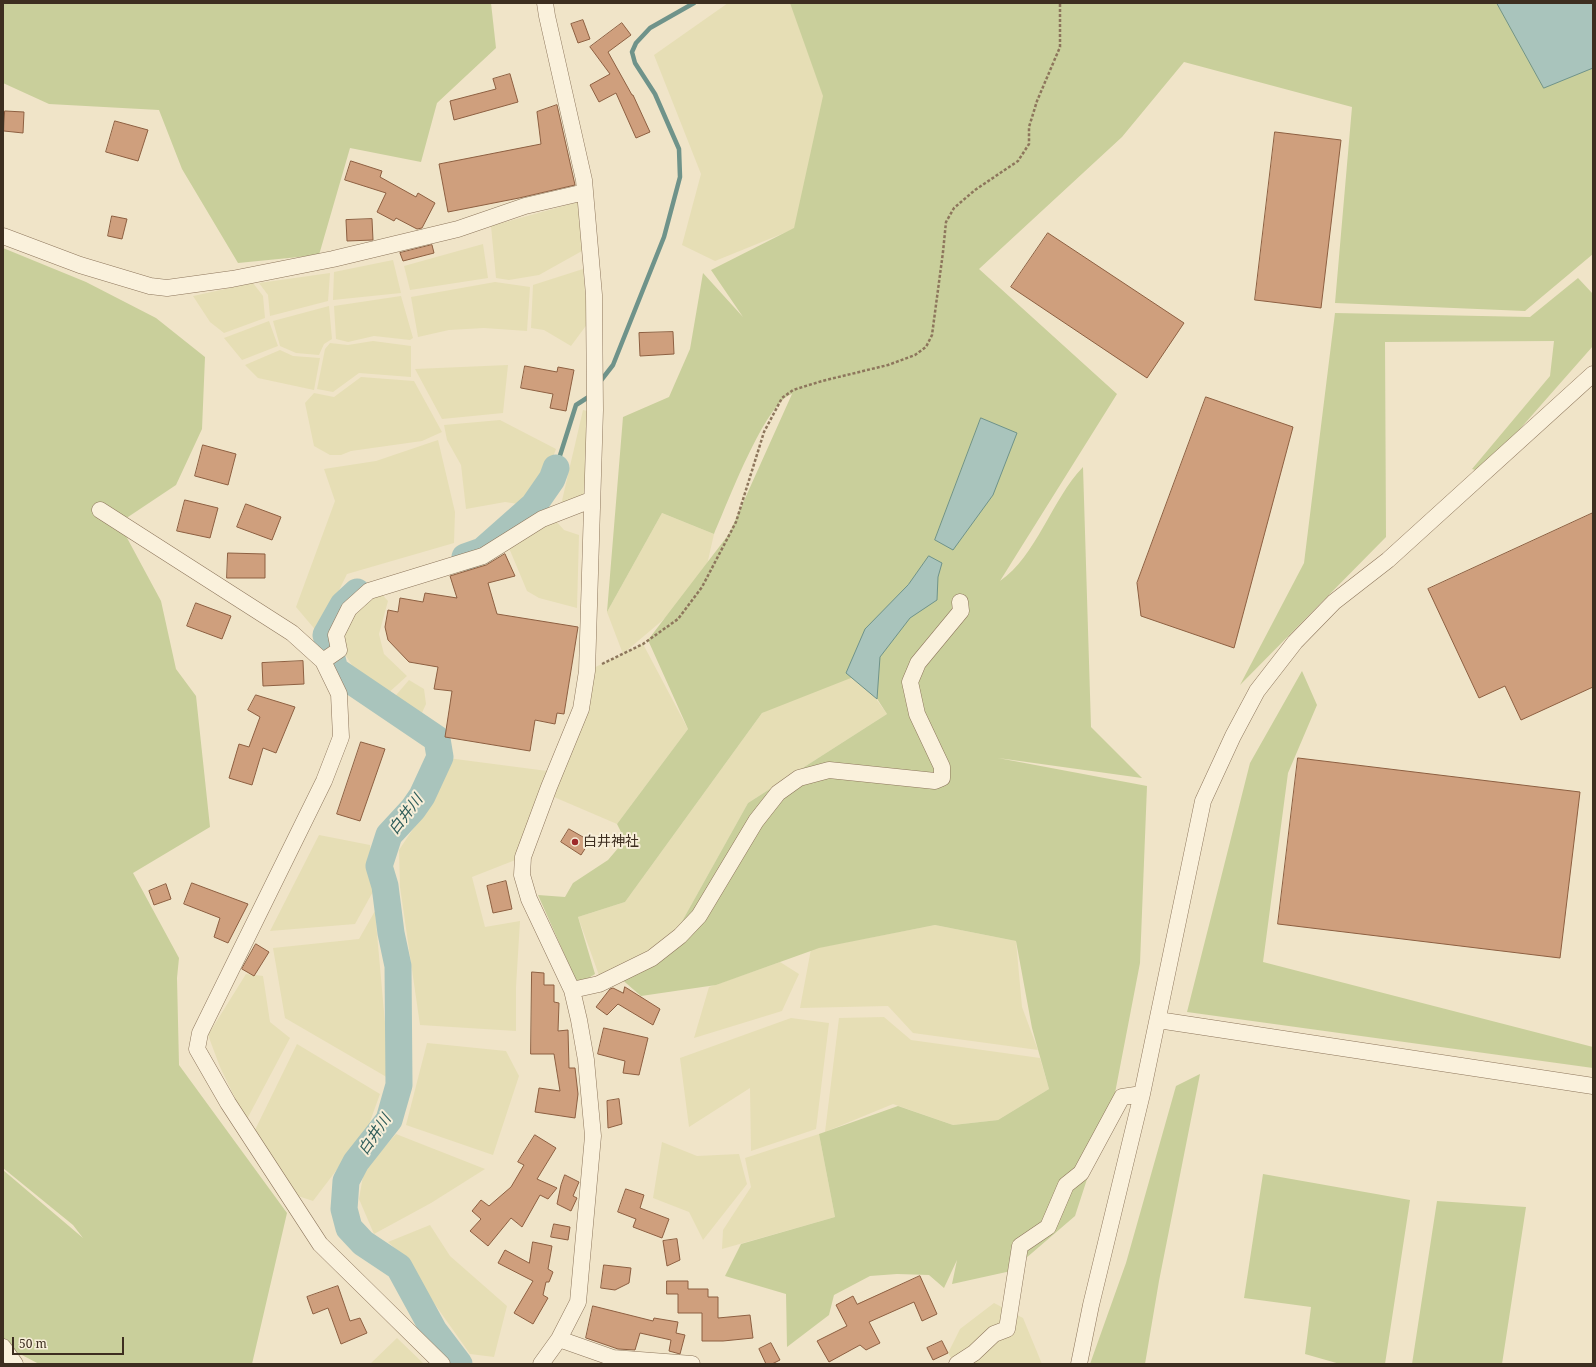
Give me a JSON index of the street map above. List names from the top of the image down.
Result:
{
  "water": ["白井川"],
  "places": ["白井神社"],
  "scale_bar": "50 m"
}
